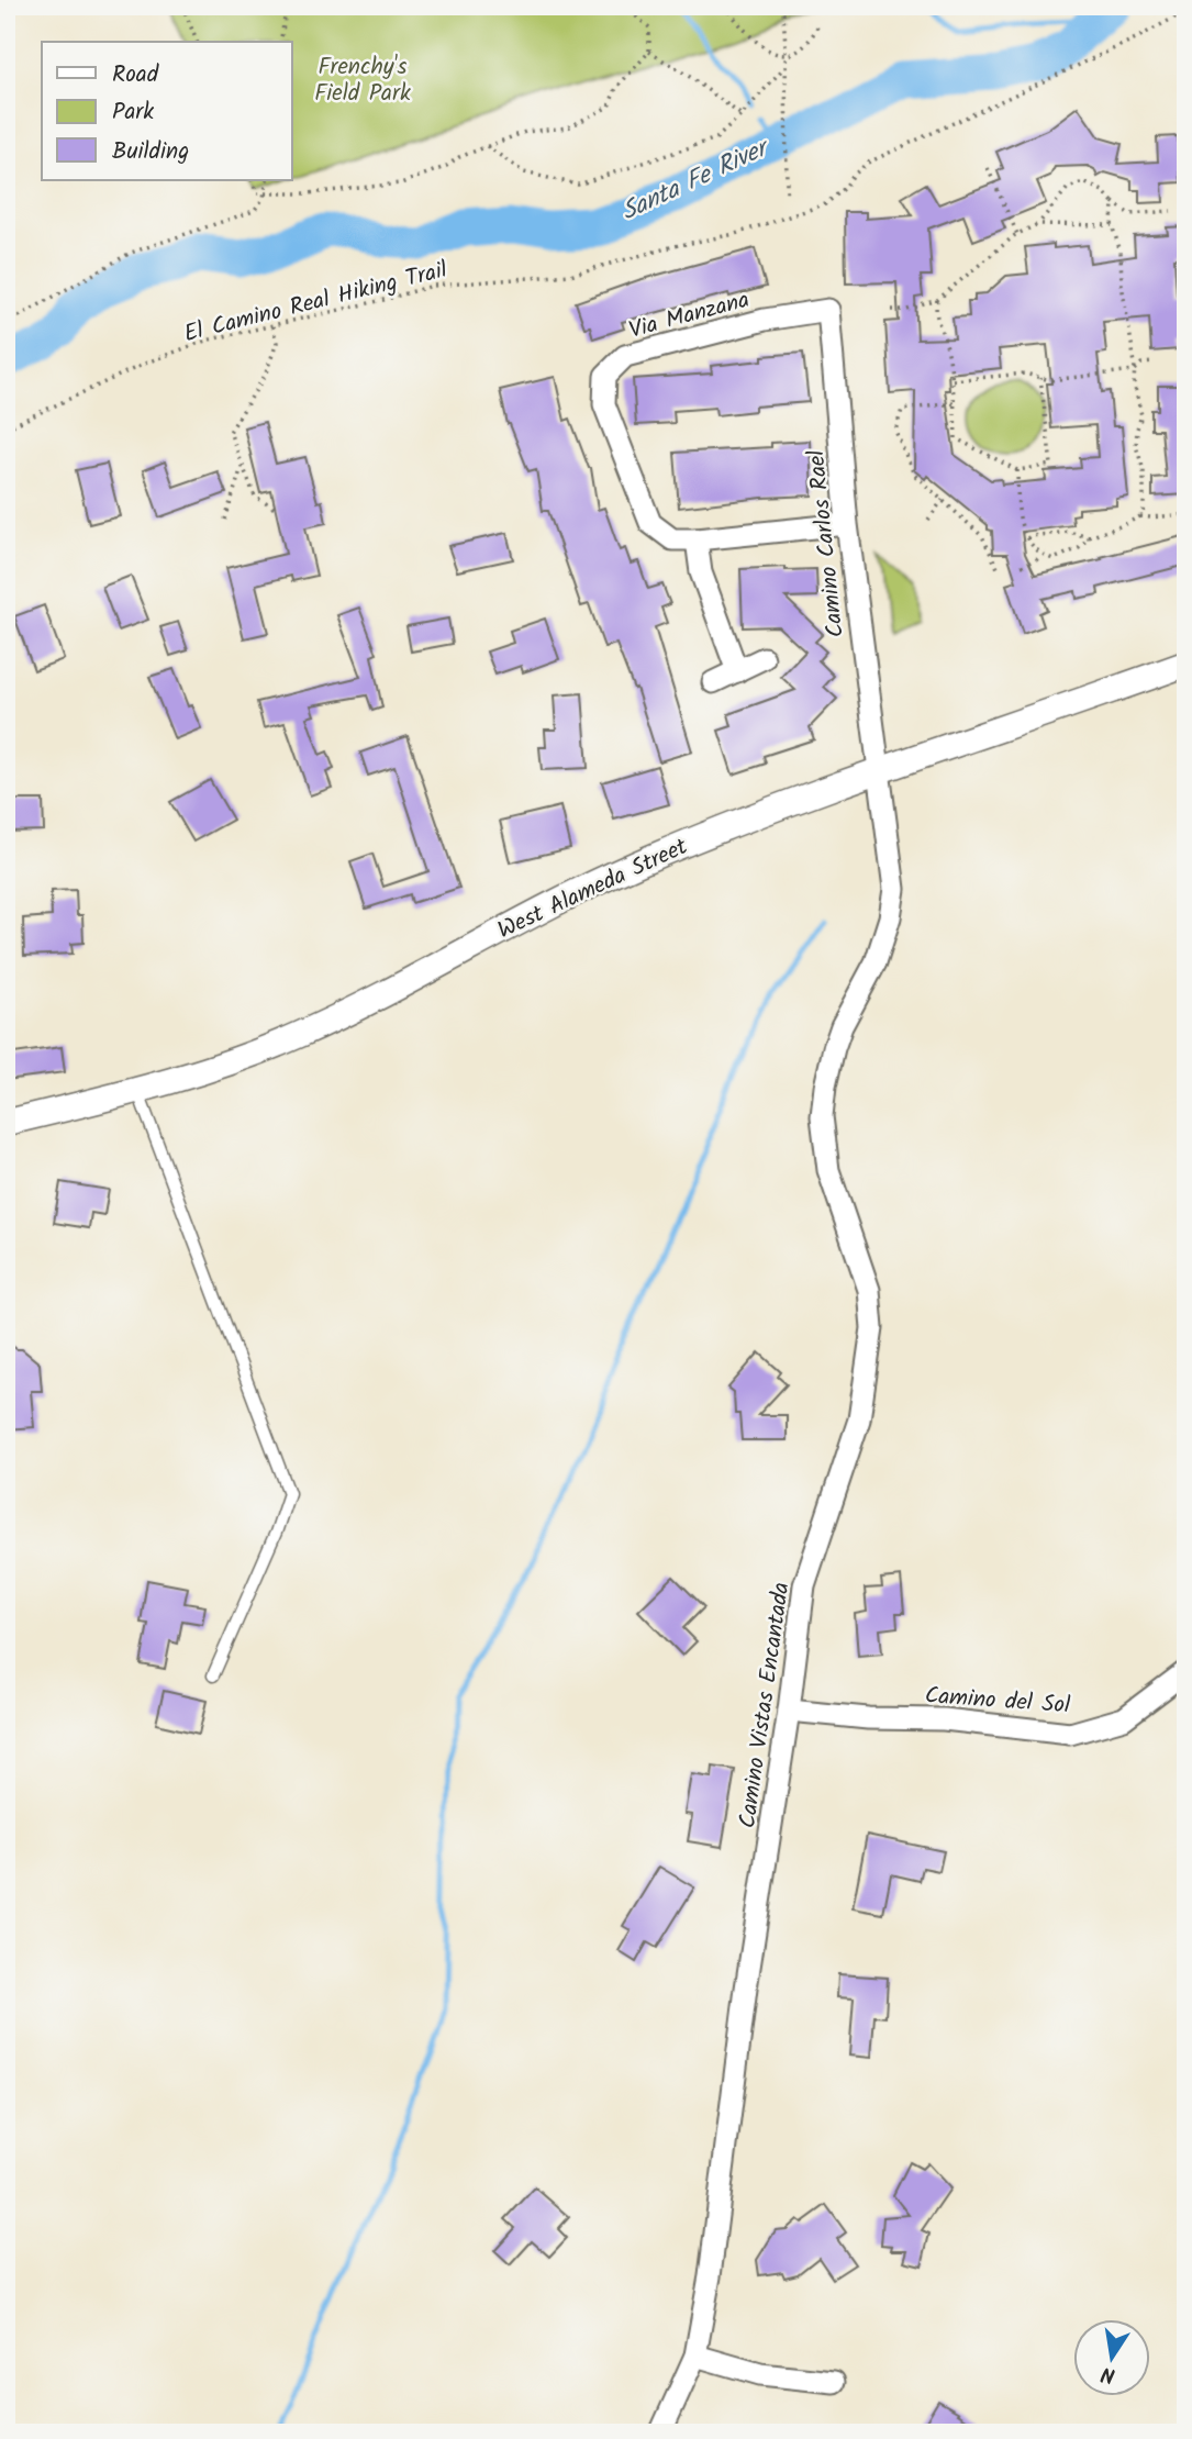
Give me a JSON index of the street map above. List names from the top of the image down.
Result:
{
  "streets": {
    "street": [
      "Via Manzana",
      "Camino Carlos Rael",
      "West Alameda Street",
      "Camino del Sol",
      "Camino Vistas Encantada"
    ],
    "path": ["El Camino Real Hiking Trail"]
  },
  "crossings": [
    ["Via Manzana", "Camino Carlos Rael"],
    ["Camino Carlos Rael", "West Alameda Street"],
    ["Camino Carlos Rael", "Camino Vistas Encantada"],
    ["West Alameda Street", "Camino Vistas Encantada"],
    ["Camino del Sol", "Camino Vistas Encantada"]
  ],
  "water": ["Santa Fe River"],
  "parks": ["Frenchy's Field Park"],
  "legend": ["Road", "Park", "Building"],
  "north": "bottom"
}
